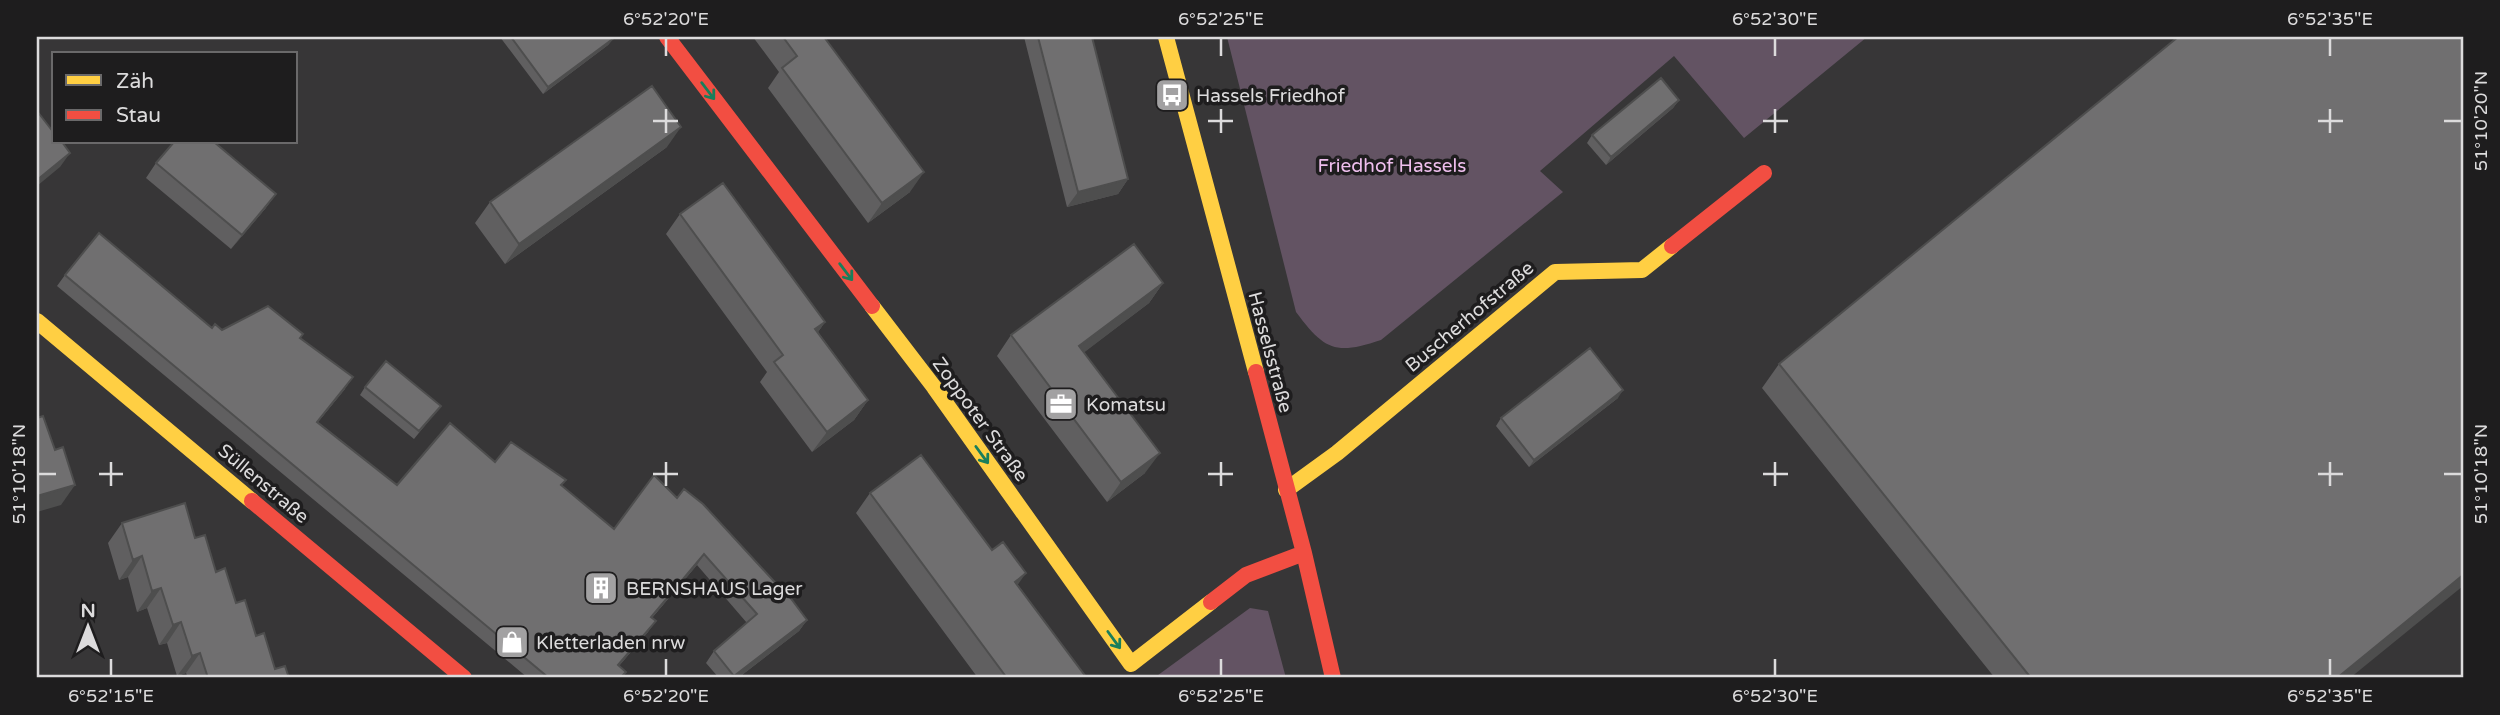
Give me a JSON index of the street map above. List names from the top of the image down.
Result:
{
  "streets": {
    "street": [
      "Buscherhofstraße",
      "Hasselsstraße",
      "Zoppoter Straße",
      "Süllenstraße"
    ]
  },
  "crossings": [
    ["Buscherhofstraße", "Hasselsstraße"],
    ["Hasselsstraße", "Zoppoter Straße"]
  ],
  "one_way": ["Zoppoter Straße"],
  "parks": ["Friedhof Hassels"],
  "places": {
    "bus stop": ["Hassels Friedhof"],
    "office": ["Komatsu"],
    "building": ["BERNSHAUS Lager"],
    "shop": ["Kletterladen nrw"]
  },
  "legend": ["Zäh", "Stau"],
  "north": "top",
  "coordinates": [
    "6°52'20\"E",
    "6°52'25\"E",
    "6°52'30\"E",
    "6°52'35\"E",
    "51°10'20\"N",
    "51°10'18\"N",
    "6°52'15\"E"
  ]
}
